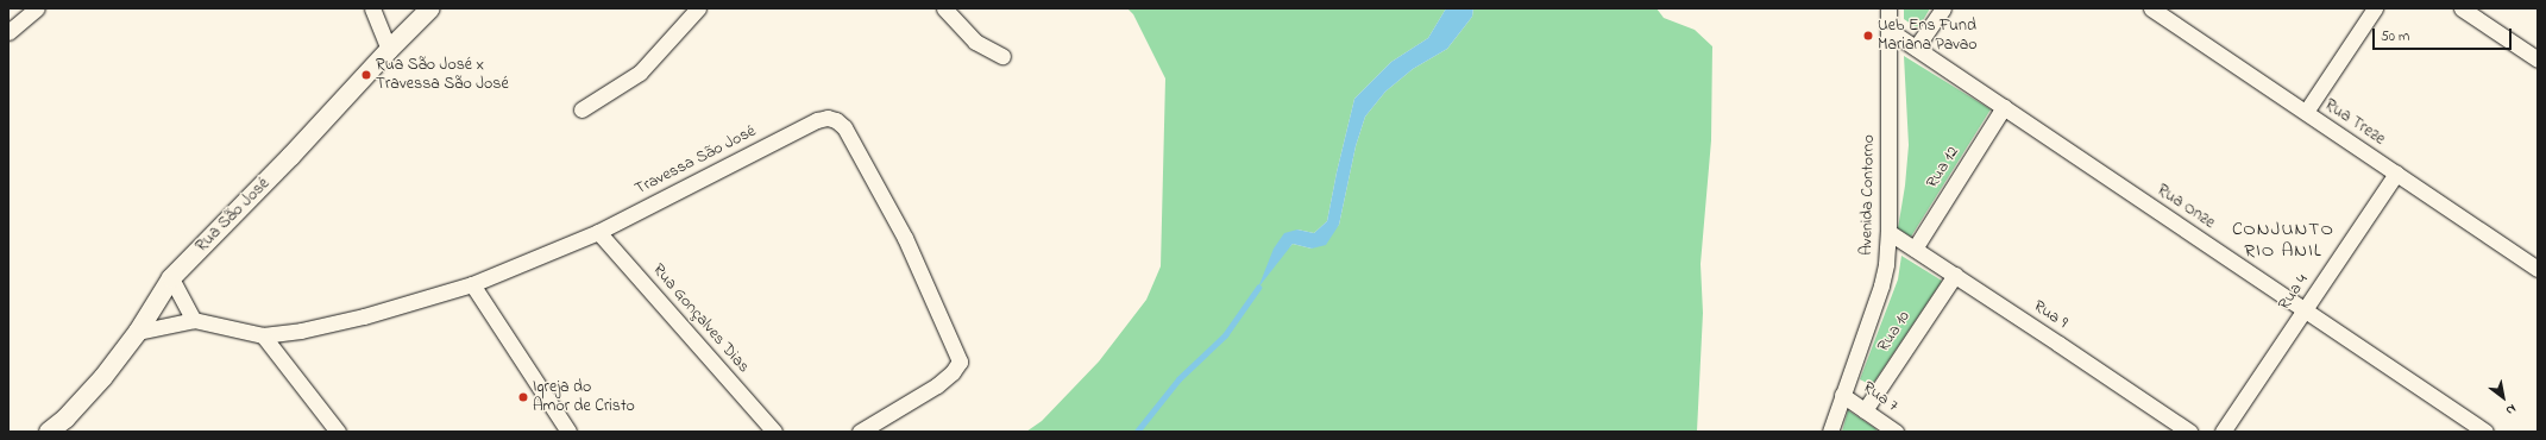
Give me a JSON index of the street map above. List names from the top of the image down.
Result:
{
  "streets": {
    "street": [
      "Rua Treze",
      "Travessa São José",
      "Rua 12",
      "Avenida Contorno",
      "Rua Onze",
      "Rua São José",
      "Rua 4",
      "Rua 9",
      "Rua Gonçalves Dias",
      "Rua 10",
      "Rua 7"
    ]
  },
  "crossings": [
    ["Rua Treze", "Rua 4"],
    ["Travessa São José", "Rua São José"],
    ["Travessa São José", "Rua Gonçalves Dias"],
    ["Rua 12", "Rua Onze"],
    ["Rua 12", "Rua 9"],
    ["Avenida Contorno", "Rua Onze"],
    ["Avenida Contorno", "Rua 9"],
    ["Avenida Contorno", "Rua 7"],
    ["Rua Onze", "Rua 4"],
    ["Rua 9", "Rua 10"],
    ["Rua 10", "Rua 7"]
  ],
  "districts": ["CONJUNTO RIO ANIL"],
  "places": ["Ueb Ens Fund Mariana Pavao", "Rua São José x Travessa São José", "Igreja do Amor de Cristo"],
  "scale_bar": "50 m",
  "north": "bottom right"
}
